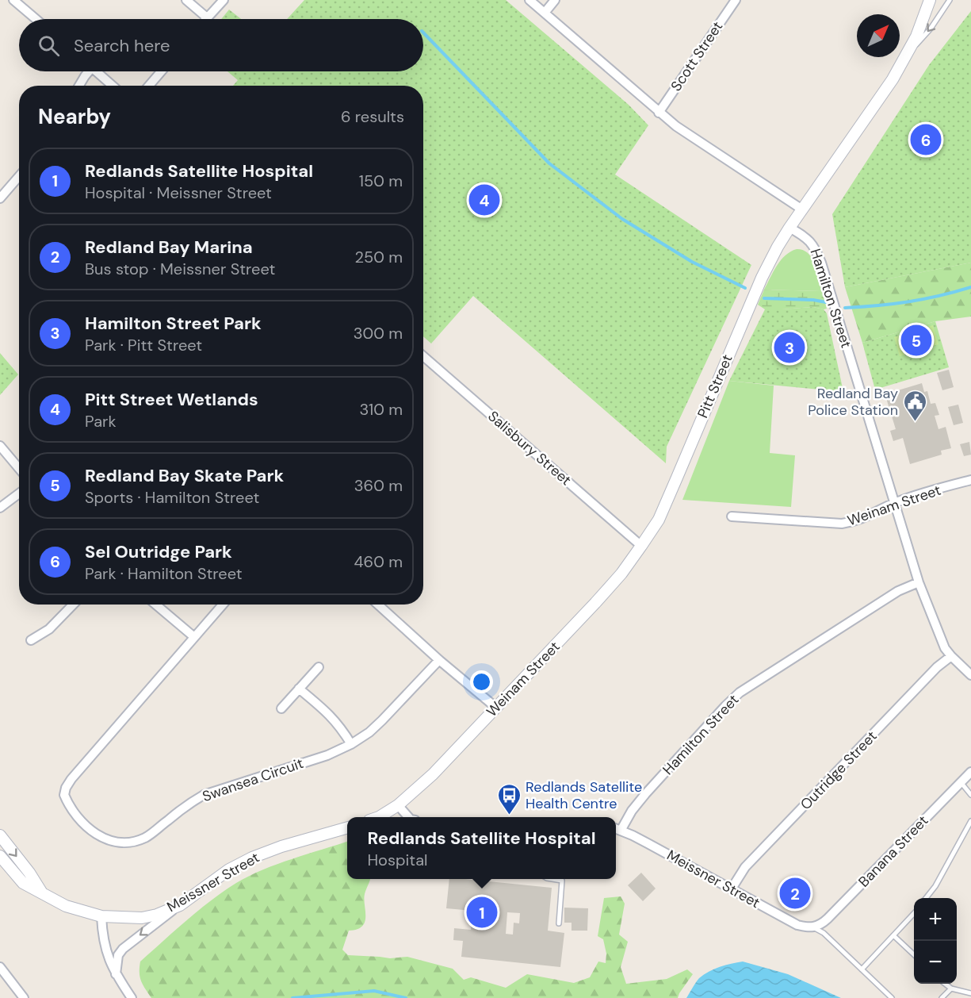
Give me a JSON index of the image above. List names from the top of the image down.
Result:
{
  "streets": {
    "street": [
      "Scott Street",
      "Hamilton Street",
      "Pitt Street",
      "Salisbury Street",
      "Weinam Street",
      "Outridge Street",
      "Swansea Circuit",
      "Banana Street",
      "Meissner Street"
    ]
  },
  "crossings": [
    ["Hamilton Street", "Pitt Street"],
    ["Hamilton Street", "Weinam Street"],
    ["Hamilton Street", "Outridge Street"],
    ["Hamilton Street", "Meissner Street"],
    ["Pitt Street", "Salisbury Street"],
    ["Pitt Street", "Weinam Street"],
    ["Salisbury Street", "Weinam Street"],
    ["Outridge Street", "Meissner Street"],
    ["Banana Street", "Meissner Street"]
  ],
  "places": {
    "public building": ["Redland Bay Police Station"],
    "bus stop": ["Redlands Satellite Health Centre"]
  },
  "north": "top right",
  "page": {
    "search": "Search here",
    "heading": ["Nearby", "6 results"],
    "pins": [
      "6",
      "4",
      "5",
      "3",
      "2",
      "1"
    ],
    "list": [
      {
        "mark": "1",
        "name": "Redlands Satellite Hospital",
        "note": "Hospital · Meissner Street",
        "value": "150 m"
      },
      {
        "mark": "2",
        "name": "Redland Bay Marina",
        "note": "Bus stop · Meissner Street",
        "value": "250 m"
      },
      {
        "mark": "3",
        "name": "Hamilton Street Park",
        "note": "Park · Pitt Street",
        "value": "300 m"
      },
      {
        "mark": "4",
        "name": "Pitt Street Wetlands",
        "note": "Park",
        "value": "310 m"
      },
      {
        "mark": "5",
        "name": "Redland Bay Skate Park",
        "note": "Sports · Hamilton Street",
        "value": "360 m"
      },
      {
        "mark": "6",
        "name": "Sel Outridge Park",
        "note": "Park · Hamilton Street",
        "value": "460 m"
      }
    ],
    "popup": ["Redlands Satellite Hospital", "Hospital"],
    "map_buttons": ["+", "−"]
  }
}
